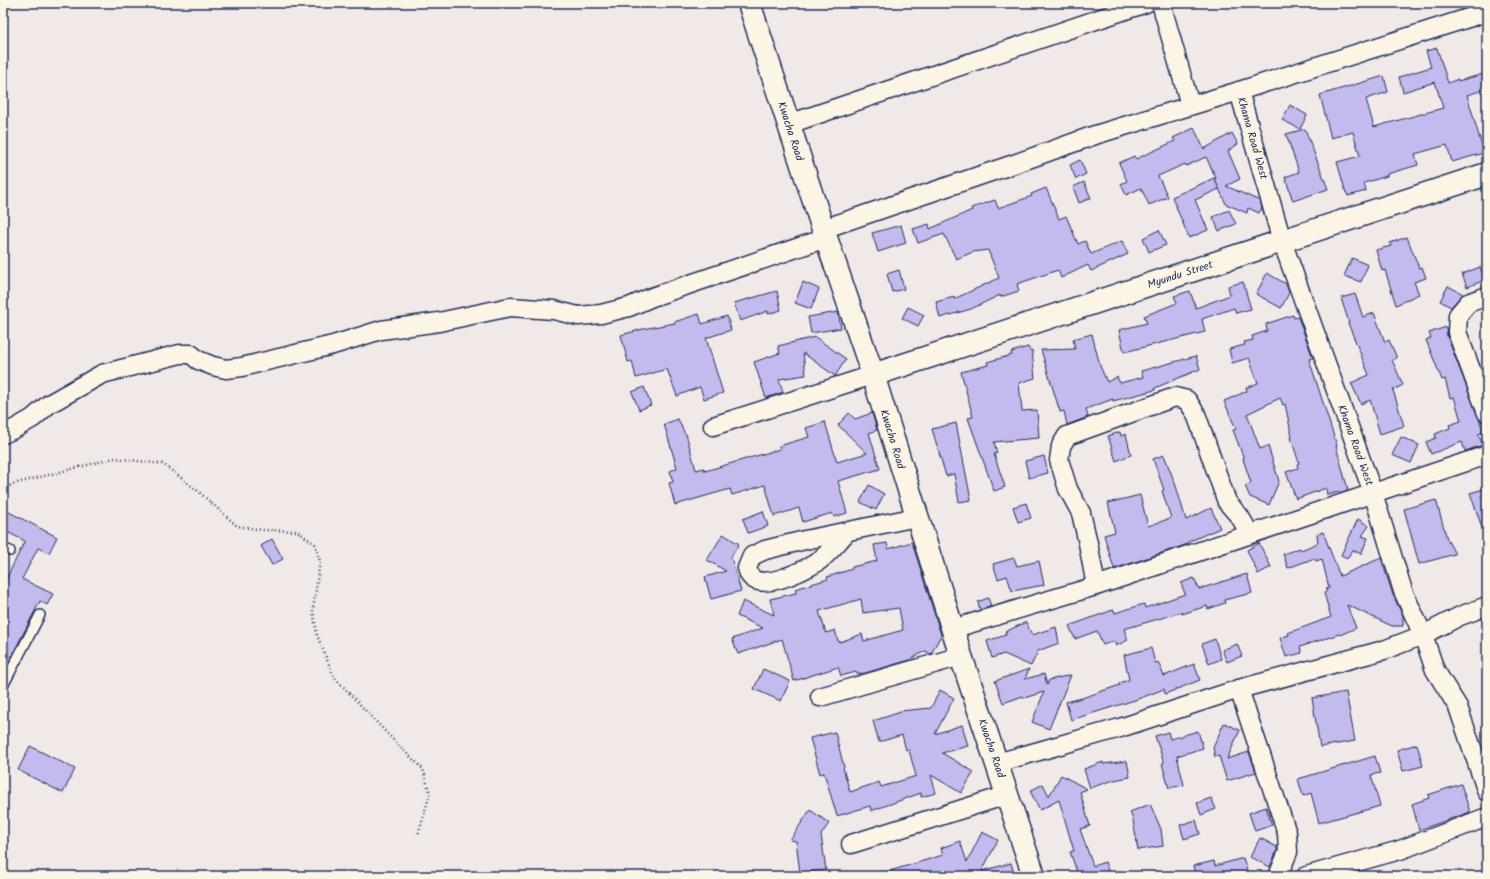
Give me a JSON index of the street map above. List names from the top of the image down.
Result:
{
  "streets": {
    "main road": ["Kwacha Road", "Myundu Street"],
    "street": ["Khama Road West"]
  },
  "crossings": [
    ["Kwacha Road", "Myundu Street"],
    ["Khama Road West", "Myundu Street"]
  ]
}
